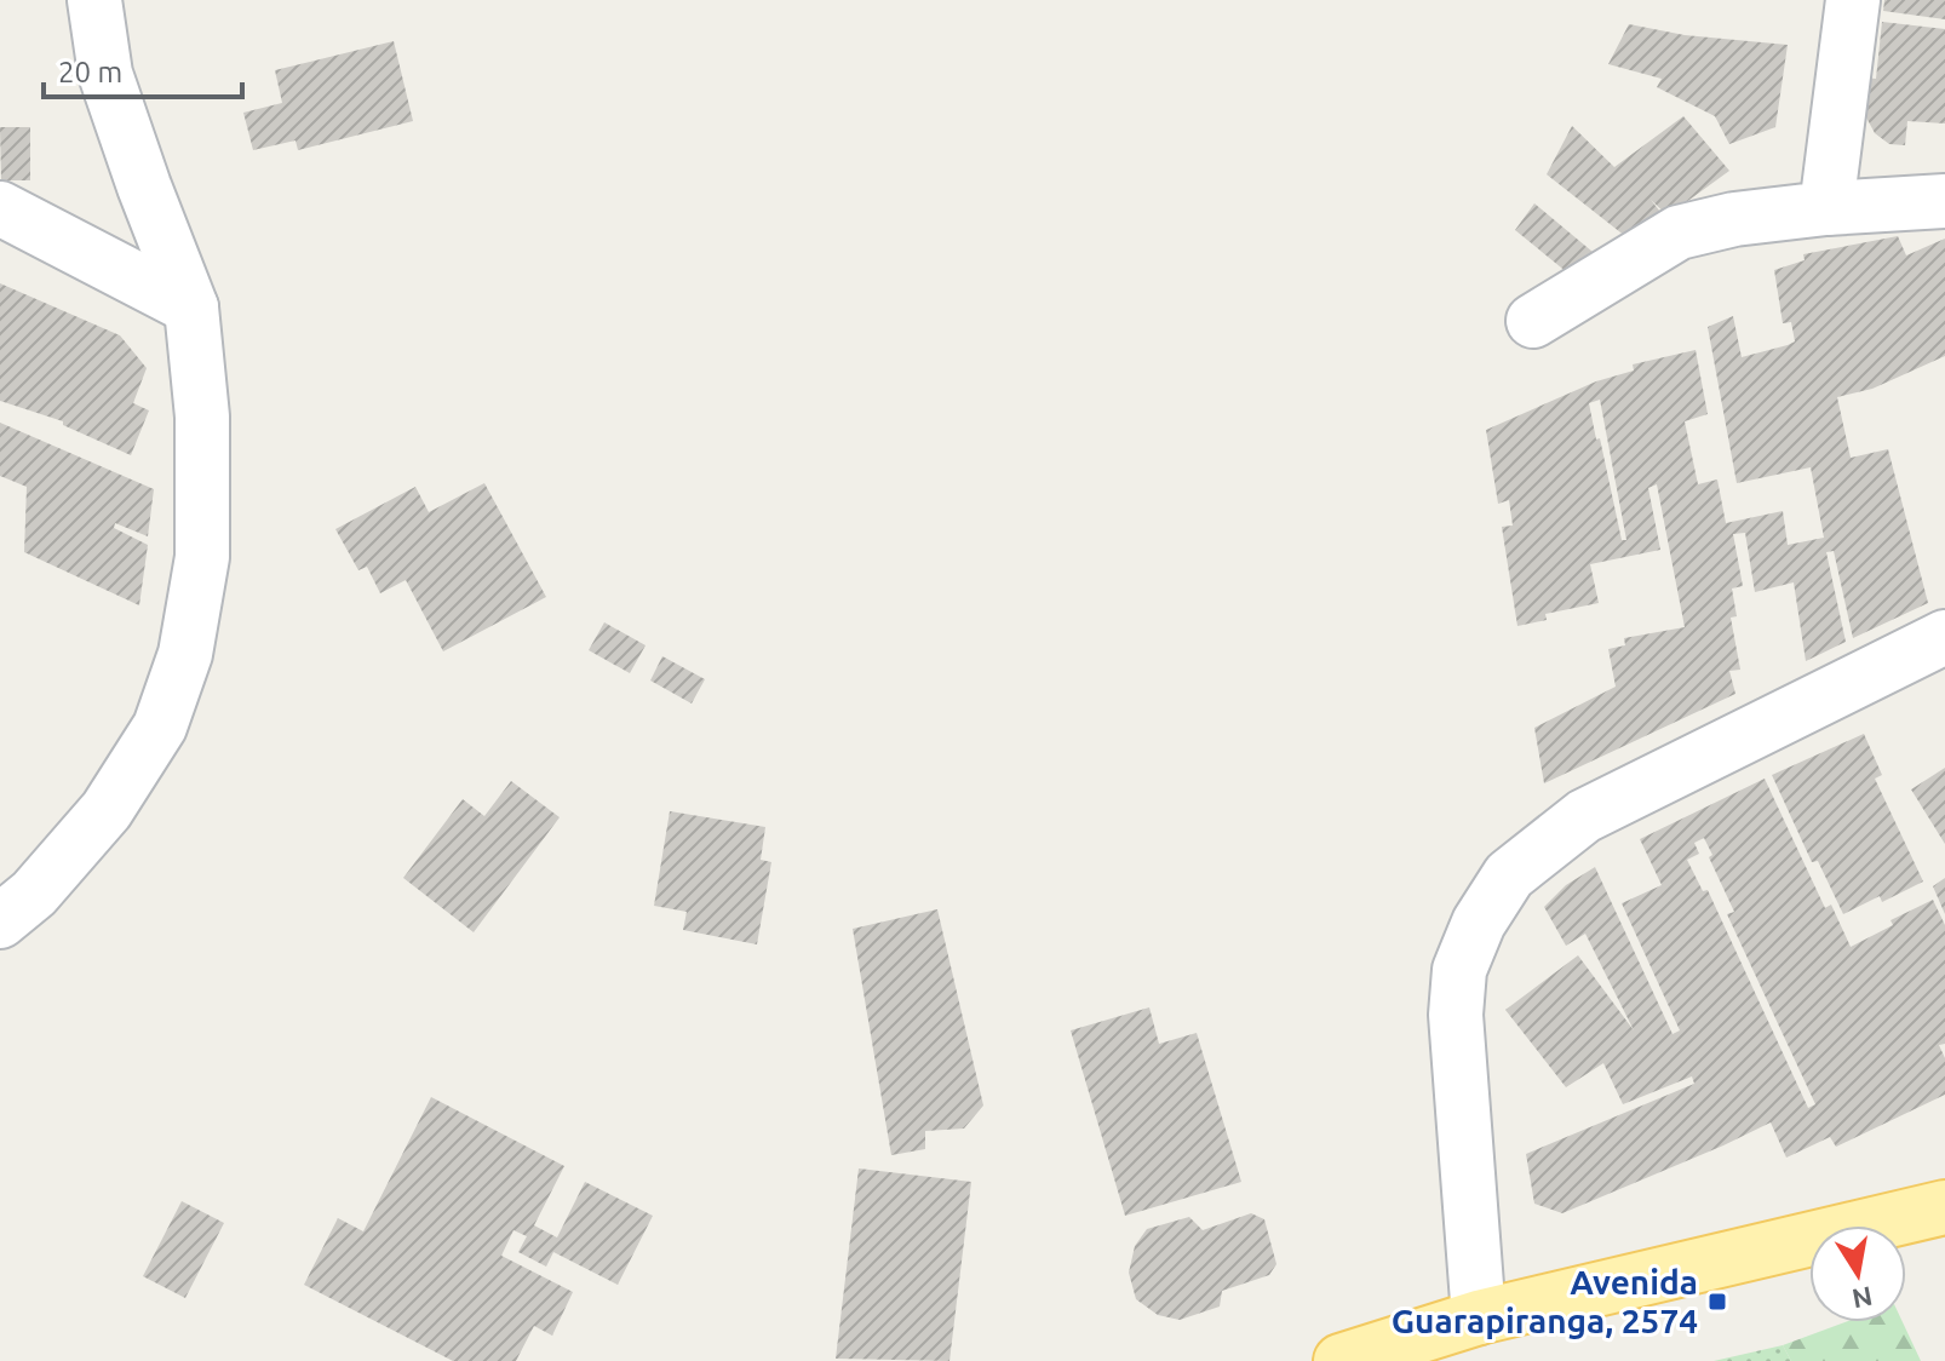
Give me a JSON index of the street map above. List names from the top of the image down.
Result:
{
  "places": {
    "transit": ["Avenida Guarapiranga, 2574"]
  },
  "scale_bar": "20 m",
  "north": "bottom"
}
